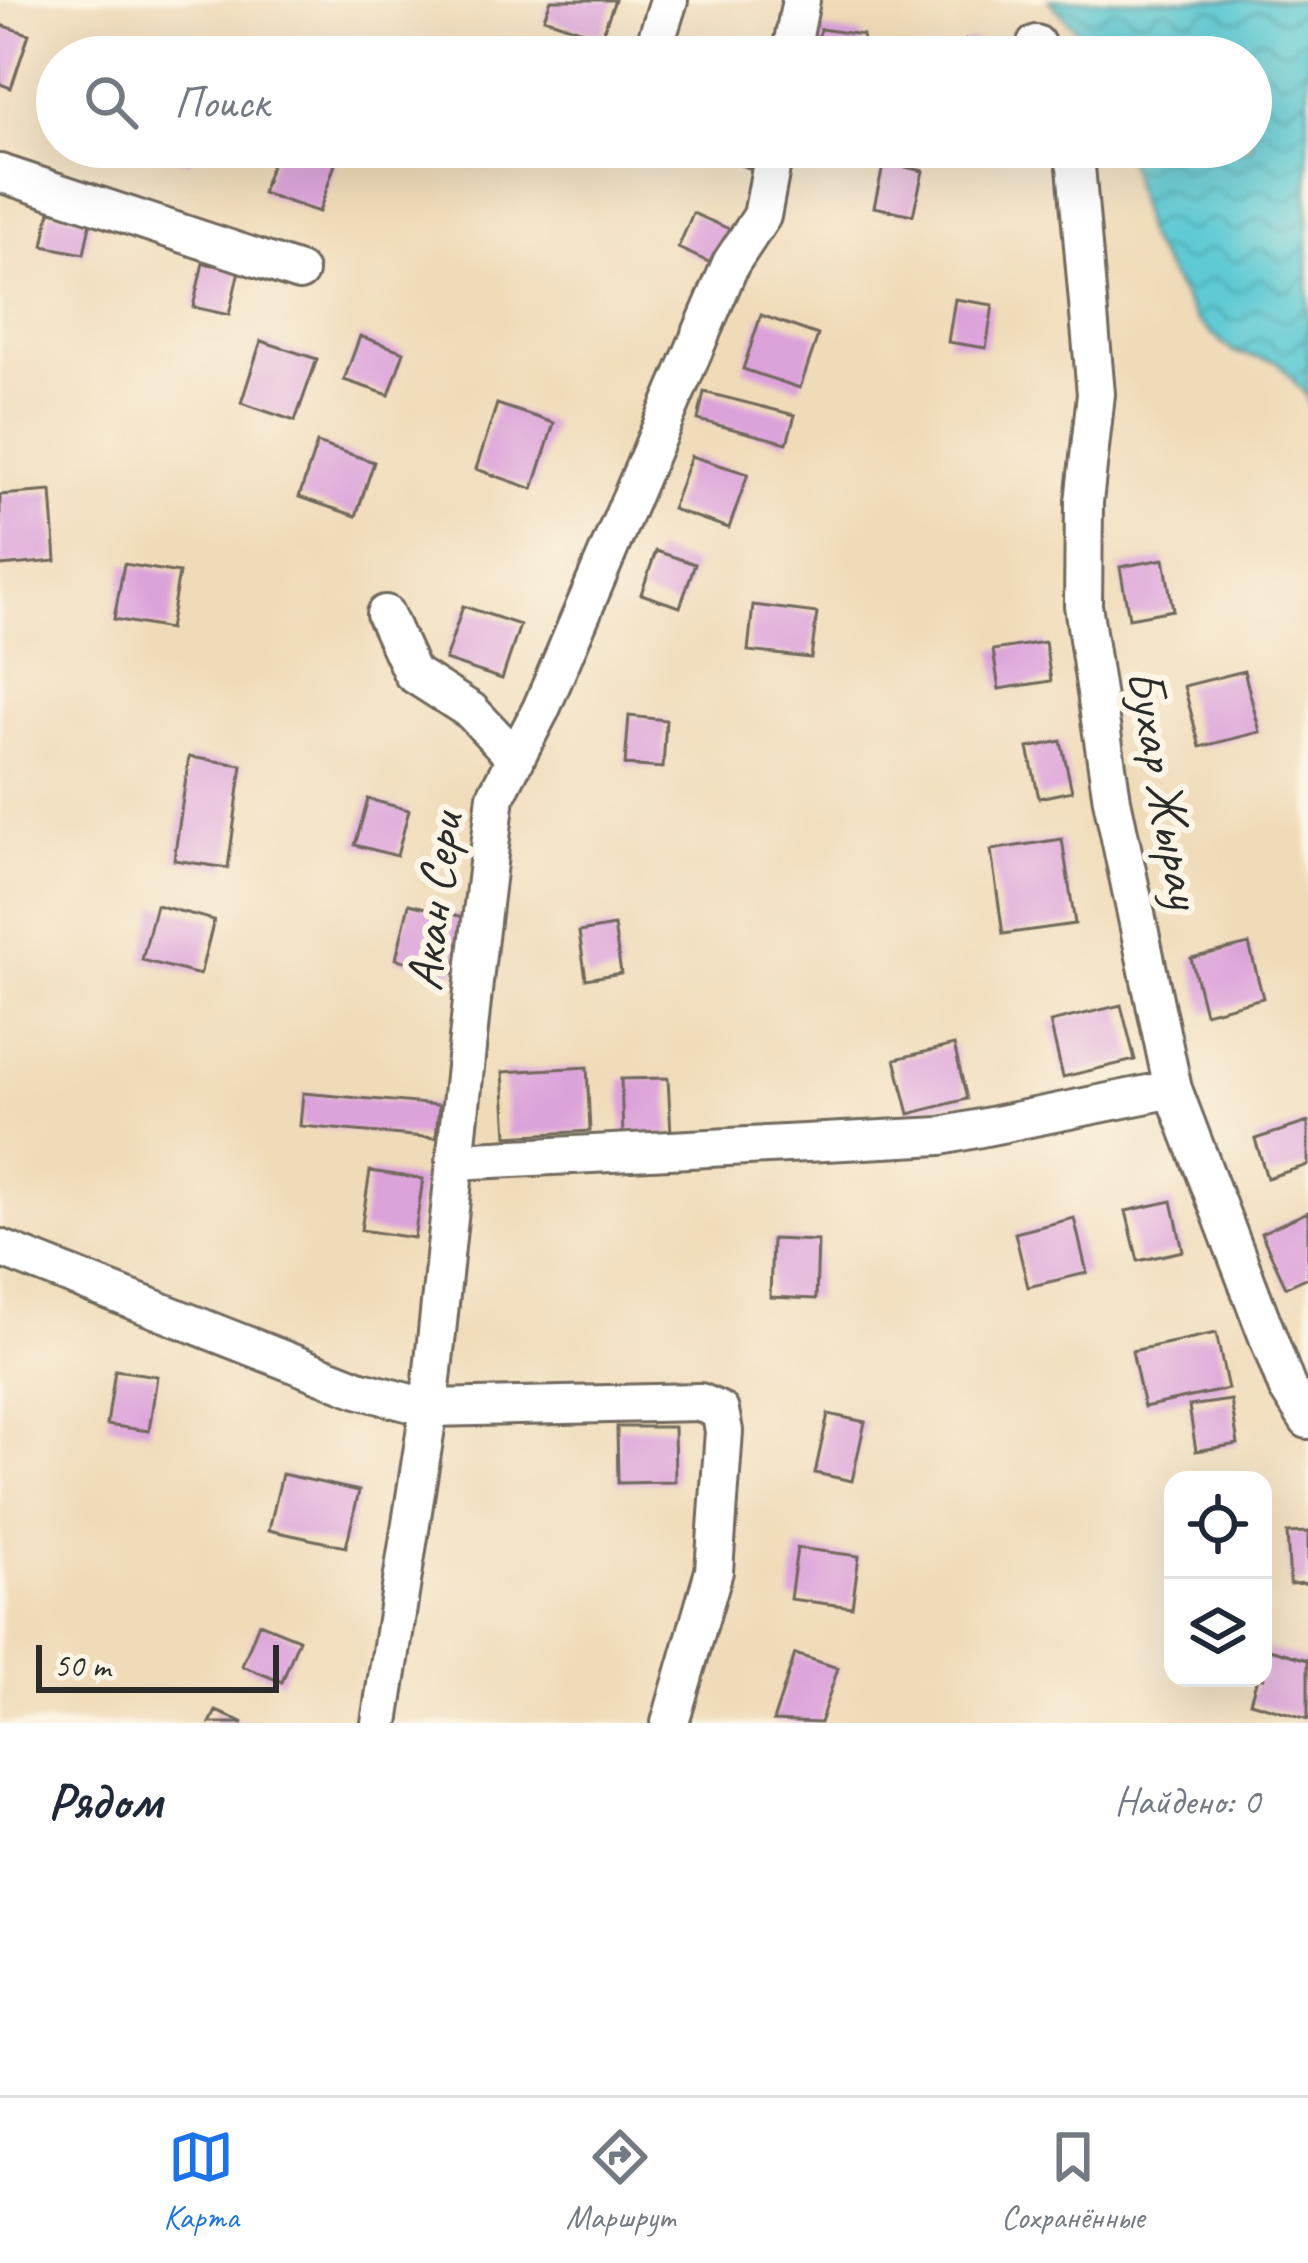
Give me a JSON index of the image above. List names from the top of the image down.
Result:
{
  "streets": {
    "street": ["Бухар Жырау", "Акан Сери"]
  },
  "scale_bar": "50 m",
  "page": {
    "search": "Поиск",
    "scale": "50 m",
    "heading": ["Рядом", "Найдено: 0"],
    "nav": ["Карта", "Маршрут", "Сохранённые"]
  }
}
